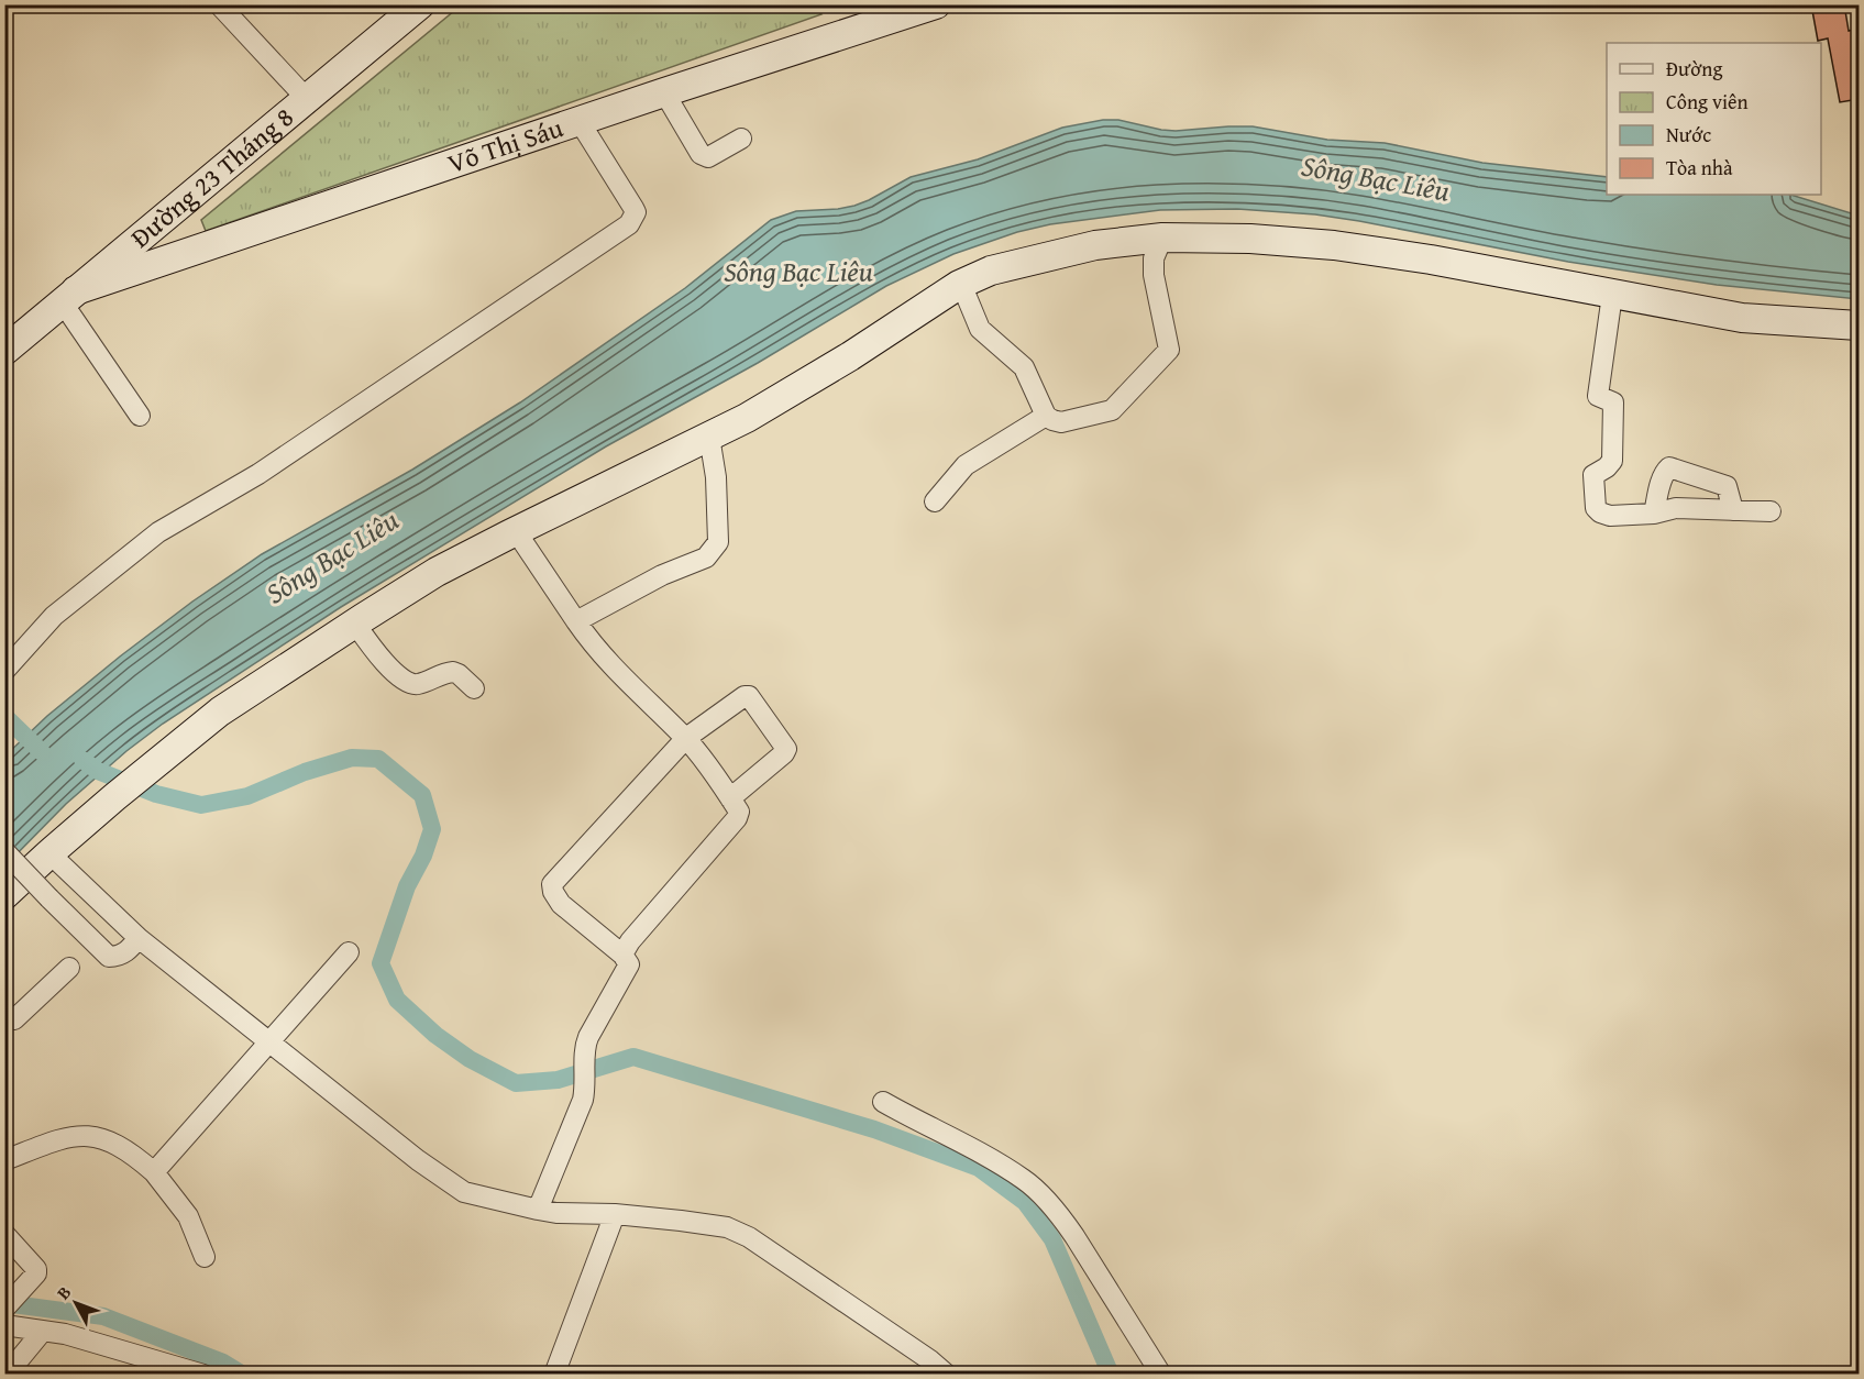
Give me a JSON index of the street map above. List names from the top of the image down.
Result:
{
  "streets": {
    "street": ["Võ Thị Sáu", "Đường 23 Tháng 8"]
  },
  "crossings": [
    ["Võ Thị Sáu", "Đường 23 Tháng 8"]
  ],
  "water": ["Sông Bạc Liêu"],
  "legend": [
    "Đường",
    "Công viên",
    "Nước",
    "Tòa nhà"
  ],
  "north": "top left"
}
